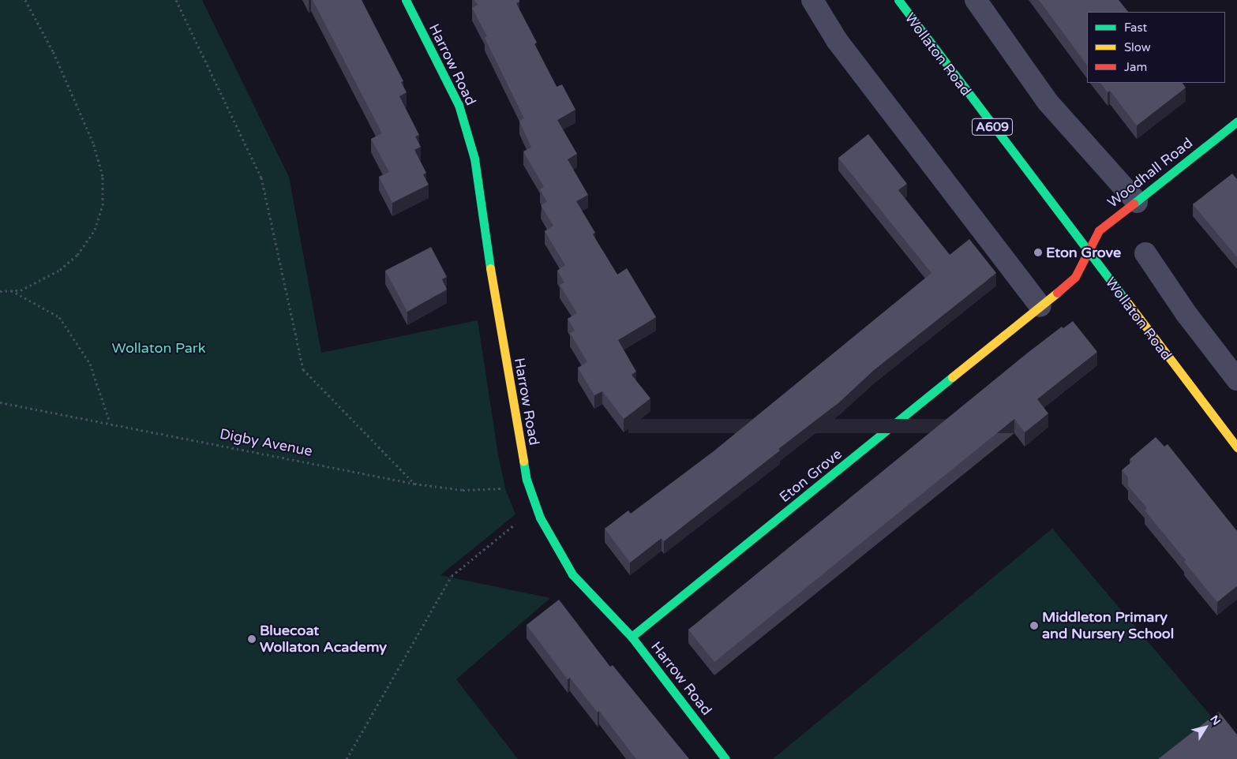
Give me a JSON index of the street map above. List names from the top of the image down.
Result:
{
  "streets": {
    "street": [
      "Wollaton Road",
      "Harrow Road",
      "A609",
      "Woodhall Road",
      "Eton Grove"
    ],
    "path": ["Digby Avenue"]
  },
  "crossings": [
    ["Wollaton Road", "Woodhall Road"],
    ["Wollaton Road", "Eton Grove"],
    ["Harrow Road", "Digby Avenue"],
    ["Harrow Road", "Eton Grove"],
    ["Woodhall Road", "Eton Grove"]
  ],
  "parks": ["Wollaton Park"],
  "places": ["Eton Grove", "Middleton Primary and Nursery School", "Bluecoat Wollaton Academy"],
  "legend": ["Fast", "Slow", "Jam"],
  "north": "top right"
}
